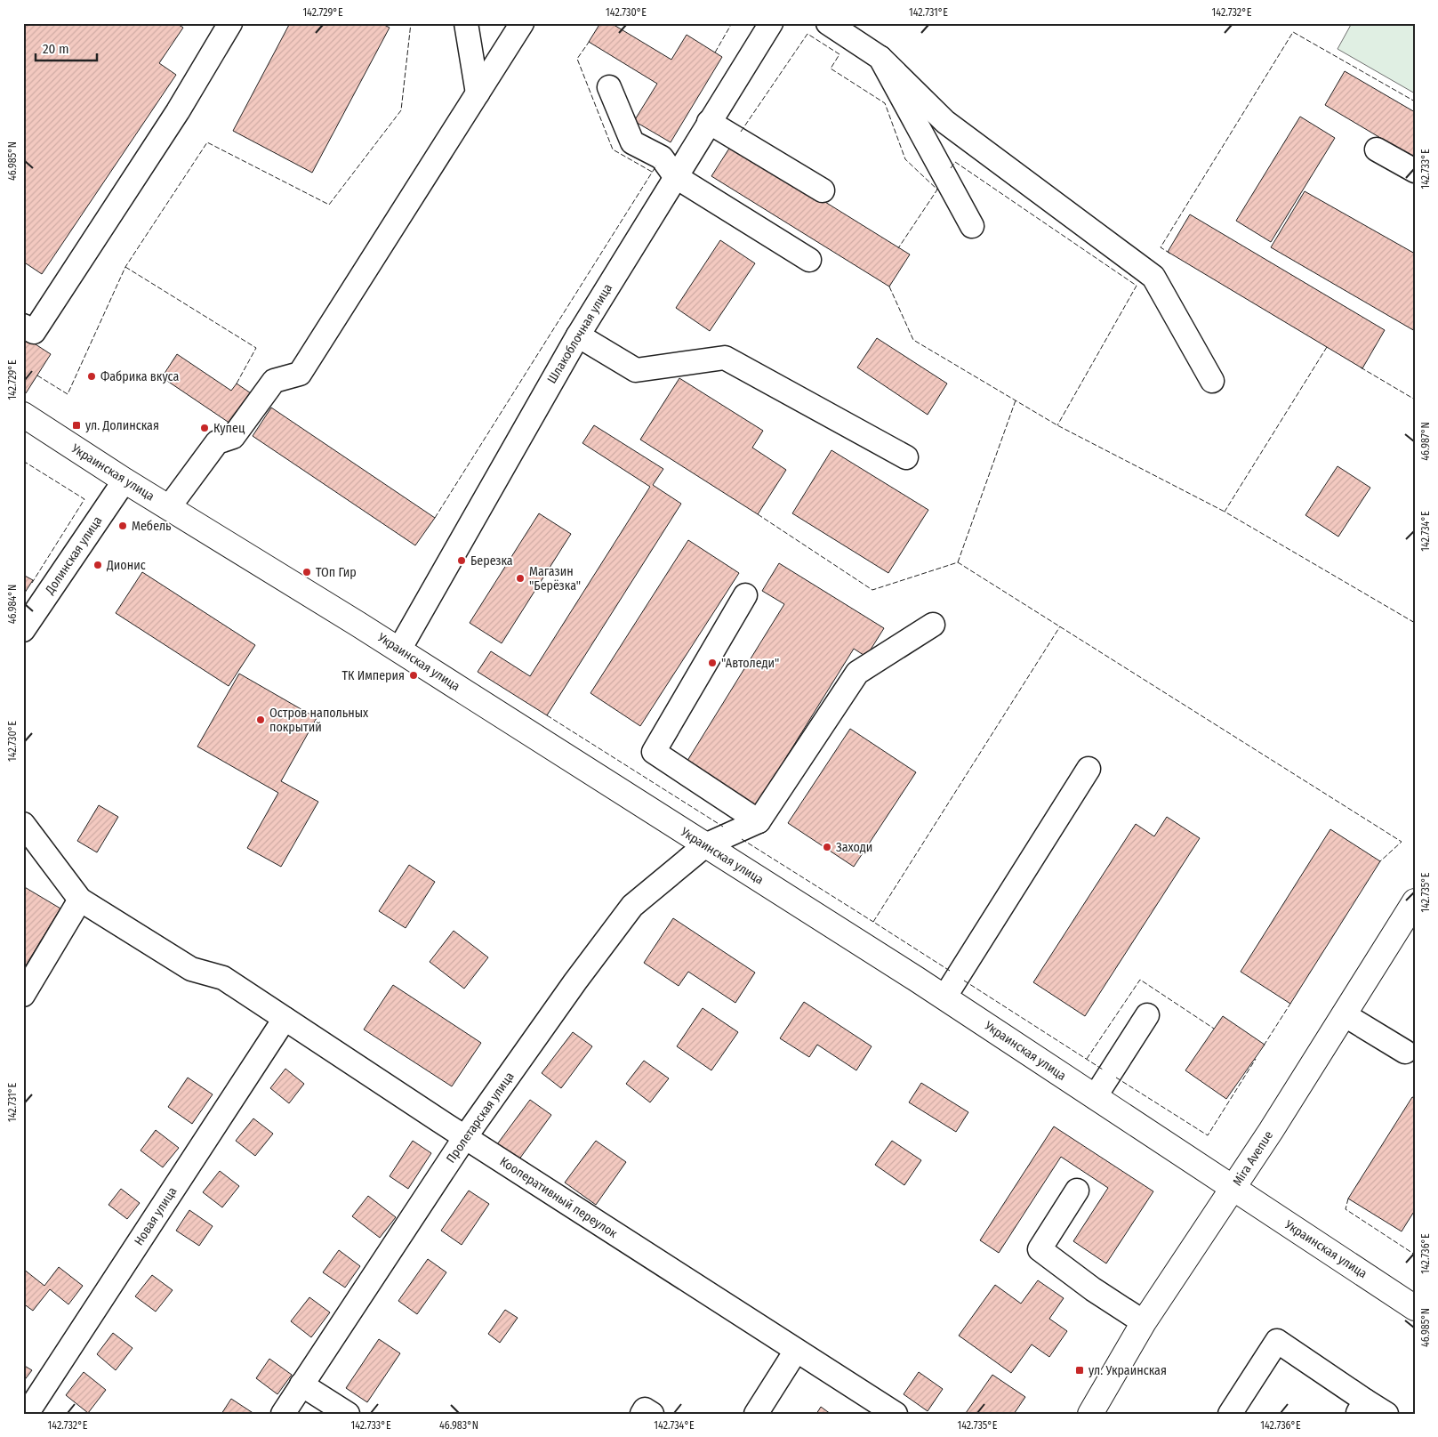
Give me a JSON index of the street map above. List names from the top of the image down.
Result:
{
  "streets": {
    "main road": ["Украинская улица", "Mira Avenue"],
    "street": [
      "Шлакоблочная улица",
      "Долинская улица",
      "Пролетарская улица",
      "Кооперативный переулок",
      "Новая улица"
    ]
  },
  "crossings": [
    ["Шлакоблочная улица", "Украинская улица"],
    ["Украинская улица", "Долинская улица"],
    ["Украинская улица", "Пролетарская улица"],
    ["Украинская улица", "Mira Avenue"],
    ["Пролетарская улица", "Кооперативный переулок"],
    ["Кооперативный переулок", "Новая улица"]
  ],
  "places": {
    "other": [
      "Фабрика вкуса",
      "Купец",
      "Мебель",
      "Березка",
      "Дионис",
      "ТОп Гир",
      "Магазин \"Берёзка\"",
      "\"Автоледи\"",
      "ТК Империя",
      "Остров напольных покрытий",
      "Заходи"
    ],
    "transit": ["ул. Долинская", "ул. Украинская"]
  },
  "scale_bar": "20 m",
  "coordinates": [
    "142.729°E",
    "142.730°E",
    "142.731°E",
    "142.732°E",
    "46.985°N",
    "142.733°E",
    "46.987°N",
    "142.734°E",
    "46.984°N",
    "142.735°E",
    "142.736°E",
    "46.983°N"
  ]
}
